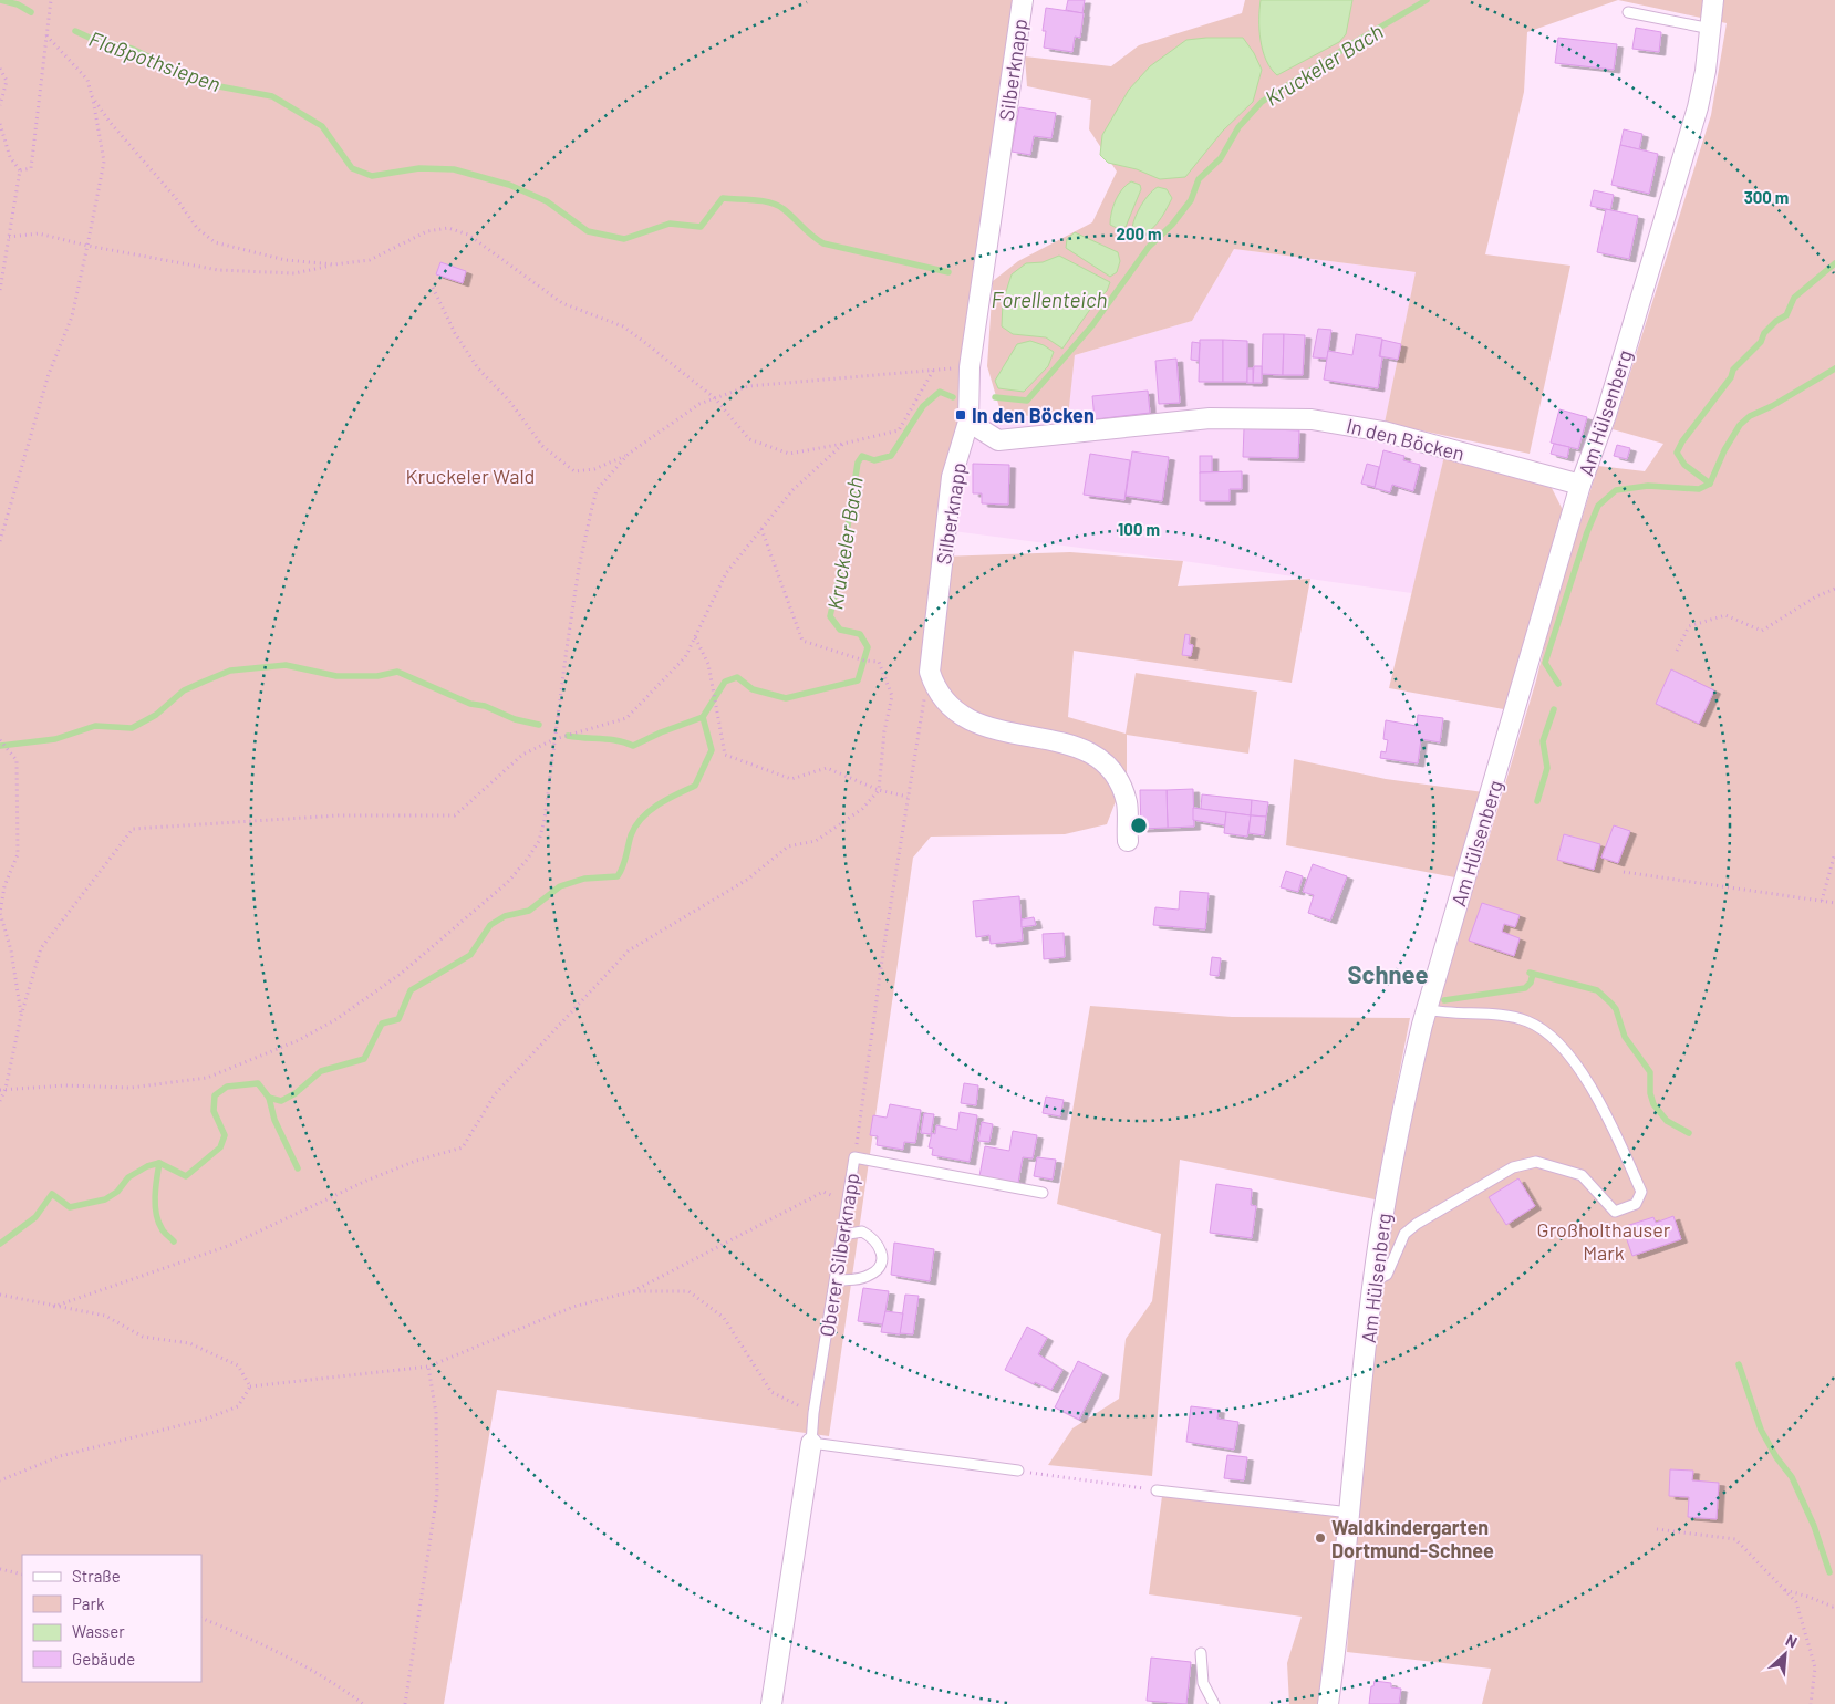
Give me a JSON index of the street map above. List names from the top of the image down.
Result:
{
  "streets": {
    "street": [
      "Silberknapp",
      "Am Hülsenberg",
      "In den Böcken",
      "Oberer Silberknapp"
    ]
  },
  "crossings": [
    ["Silberknapp", "In den Böcken"],
    ["Am Hülsenberg", "In den Böcken"]
  ],
  "districts": ["Schnee"],
  "water": ["Flaßpothsiepen", "Kruckeler Bach", "Forellenteich"],
  "parks": ["Kruckeler Wald", "Großholthauser Mark"],
  "places": {
    "transit": ["In den Böcken"],
    "other": ["Waldkindergarten Dortmund-Schnee"]
  },
  "legend": [
    "Straße",
    "Park",
    "Wasser",
    "Gebäude"
  ],
  "north": "top right",
  "rings": ["300 m", "200 m", "100 m"]
}
